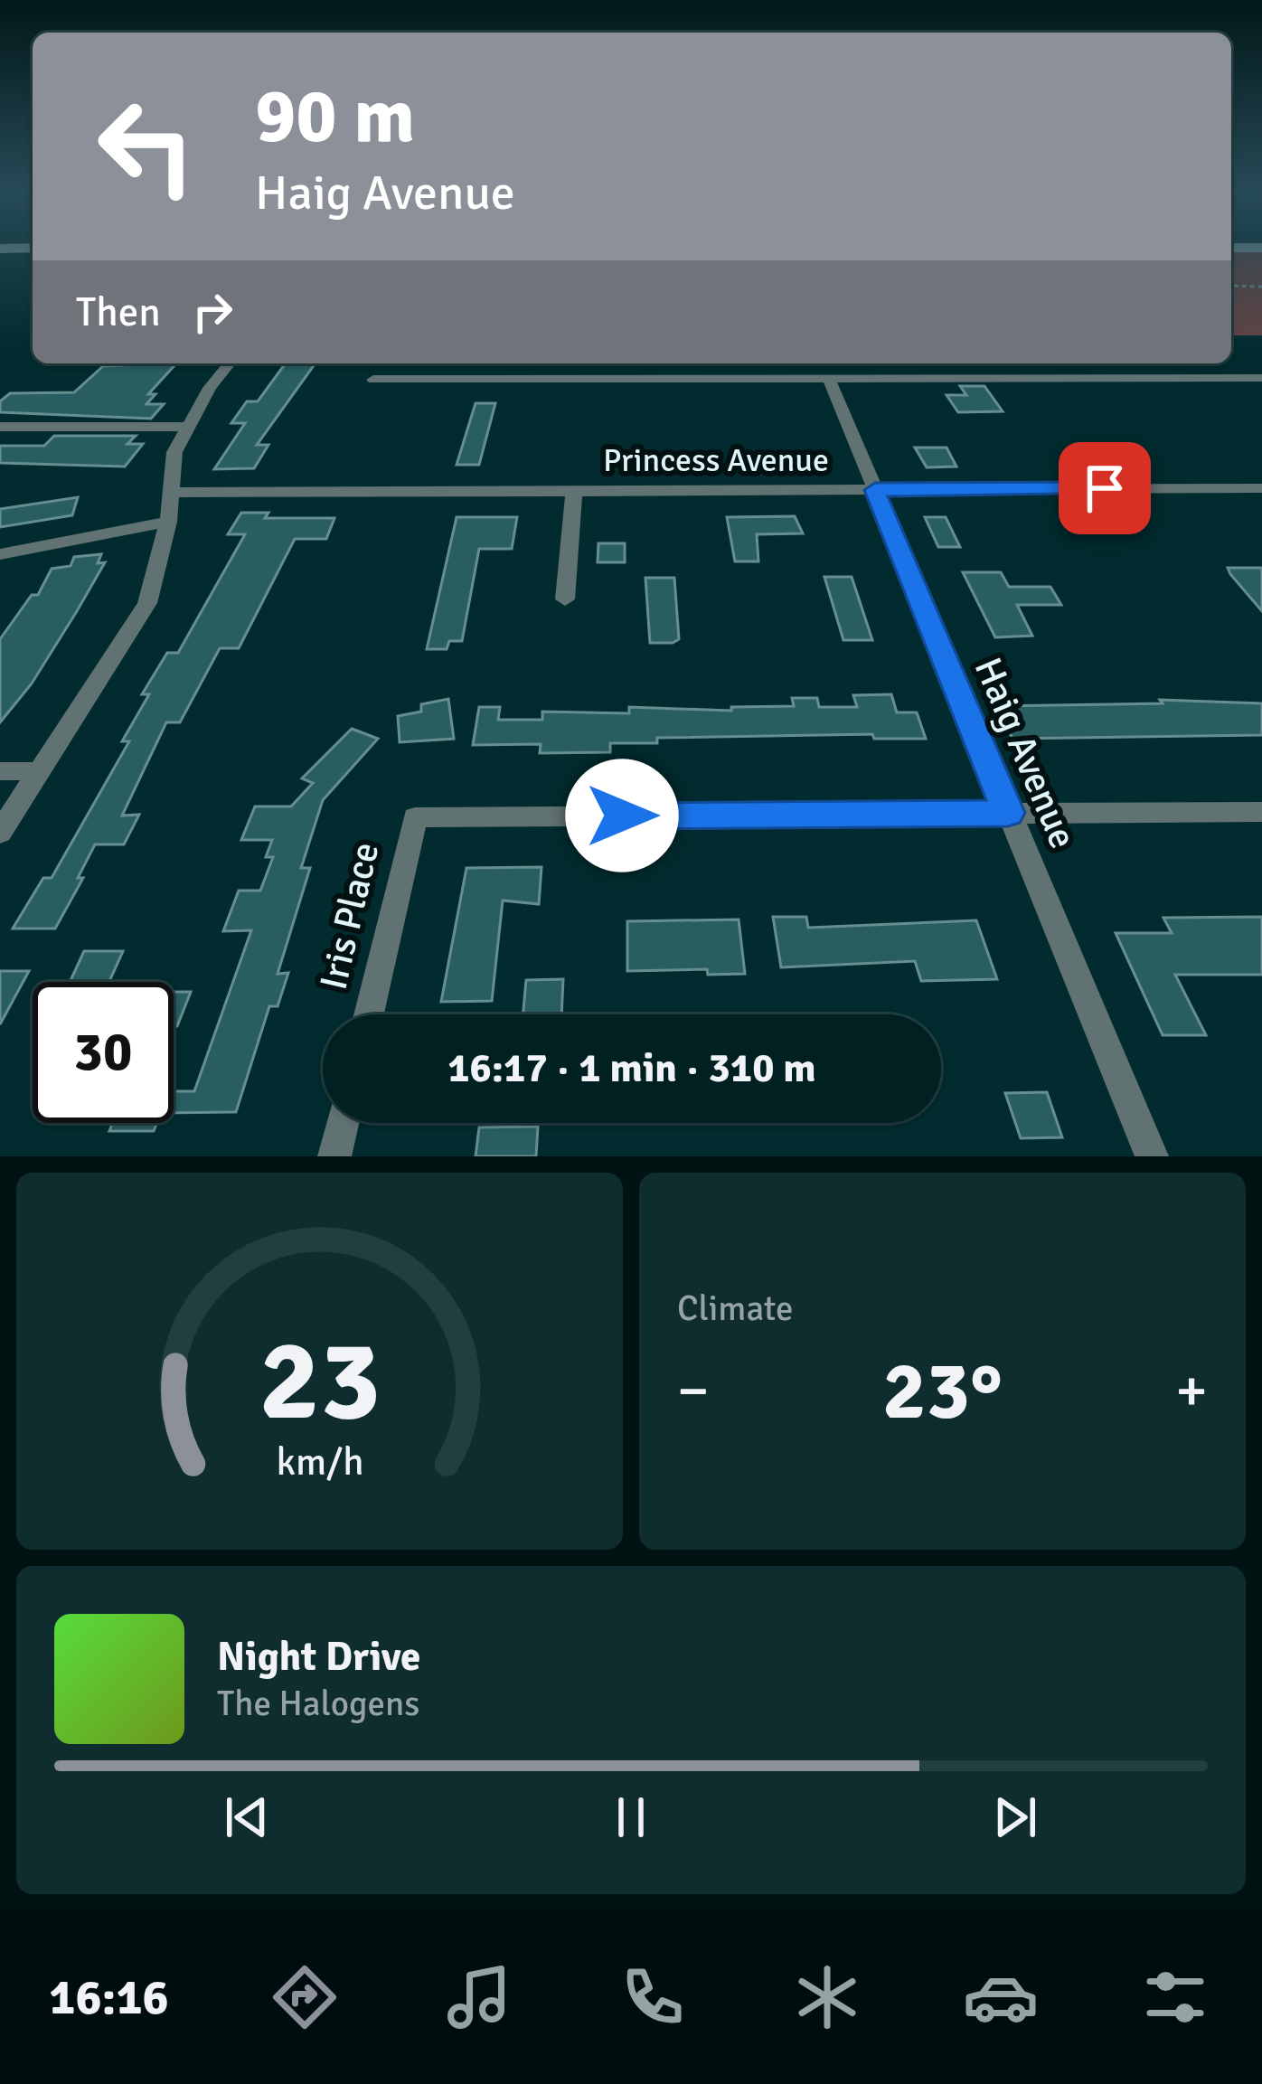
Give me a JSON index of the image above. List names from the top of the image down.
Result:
{
  "streets": {
    "street": ["Princess Avenue", "Haig Avenue", "Iris Place"]
  },
  "crossings": [
    ["Princess Avenue", "Haig Avenue"],
    ["Haig Avenue", "Iris Place"]
  ],
  "page": {
    "turn": ["90 m", "Haig Avenue"],
    "then": "Then",
    "limit": "30",
    "trip": "16:17 · 1 min · 310 m",
    "tile": "Climate",
    "heat": ["−", "23°", "+"],
    "song": ["Night Drive", "The Halogens"],
    "tabs": "16:16",
    "gauge": ["23", "km/h"]
  }
}
